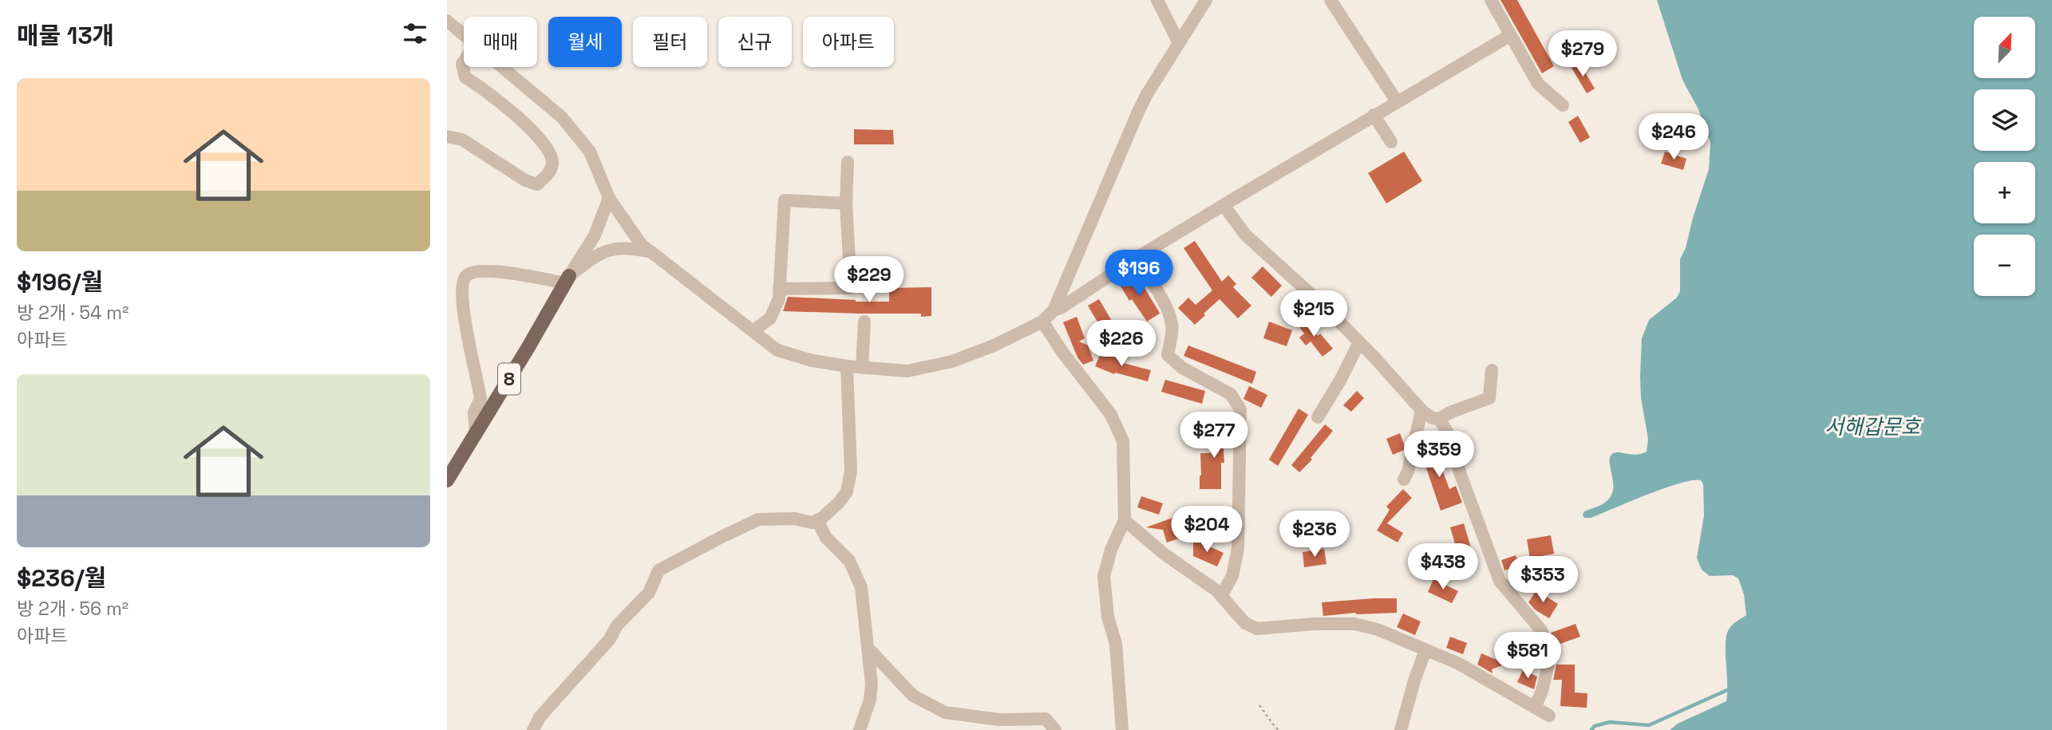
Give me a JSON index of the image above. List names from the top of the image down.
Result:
{
  "streets": {
    "main road": ["8"]
  },
  "water": ["서해갑문호"],
  "north": "top right",
  "page": {
    "heading": "매물 13개",
    "map_buttons": ["+", "−"],
    "chip": [
      "매매",
      "월세",
      "필터",
      "신규",
      "아파트"
    ],
    "price": [
      "$279",
      "$246",
      "$196",
      "$229",
      "$215",
      "$226",
      "$277",
      "$359",
      "$204",
      "$236",
      "$438",
      "$353",
      "$581"
    ],
    "list": [
      {
        "name": "$196/월",
        "note": "방 2개 · 54 m² · 아파트"
      },
      {
        "name": "$236/월",
        "note": "방 2개 · 56 m² · 아파트"
      }
    ]
  }
}
